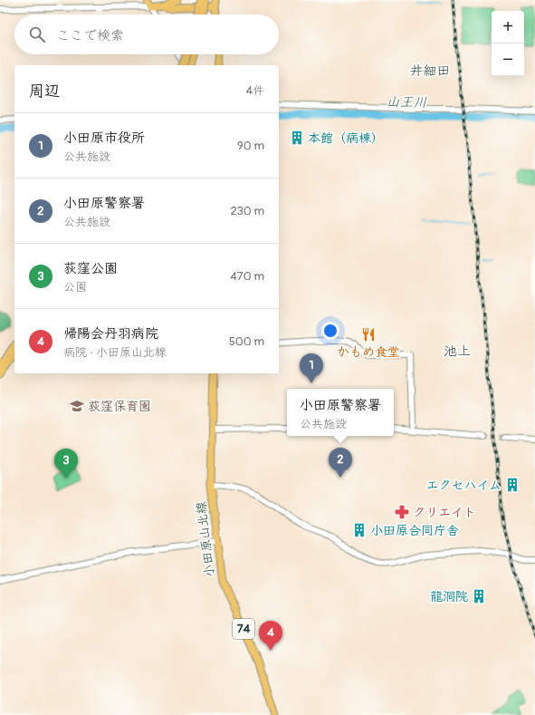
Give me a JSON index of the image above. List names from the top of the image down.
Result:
{
  "streets": {
    "main road": ["小田原山北線", "74"]
  },
  "districts": ["井細田", "池上"],
  "water": ["山王川"],
  "places": {
    "building": [
      "本館（病棟）",
      "エクセハイム",
      "小田原合同庁舎",
      "龍洞院"
    ],
    "restaurant": ["かもめ食堂"],
    "school or university": ["荻窪保育園"],
    "pharmacy": ["クリエイト"]
  },
  "page": {
    "map_buttons": ["+", "−"],
    "search": "ここで検索",
    "heading": ["周辺", "4件"],
    "list": [
      {
        "mark": "1",
        "name": "小田原市役所",
        "note": "公共施設",
        "value": "90 m"
      },
      {
        "mark": "2",
        "name": "小田原警察署",
        "note": "公共施設",
        "value": "230 m"
      },
      {
        "mark": "3",
        "name": "荻窪公園",
        "note": "公園",
        "value": "470 m"
      },
      {
        "mark": "4",
        "name": "帰陽会丹羽病院",
        "note": "病院 · 小田原山北線",
        "value": "500 m"
      }
    ],
    "pins": [
      "1",
      "2",
      "3",
      "4"
    ],
    "popup": ["小田原警察署", "公共施設"]
  }
}
